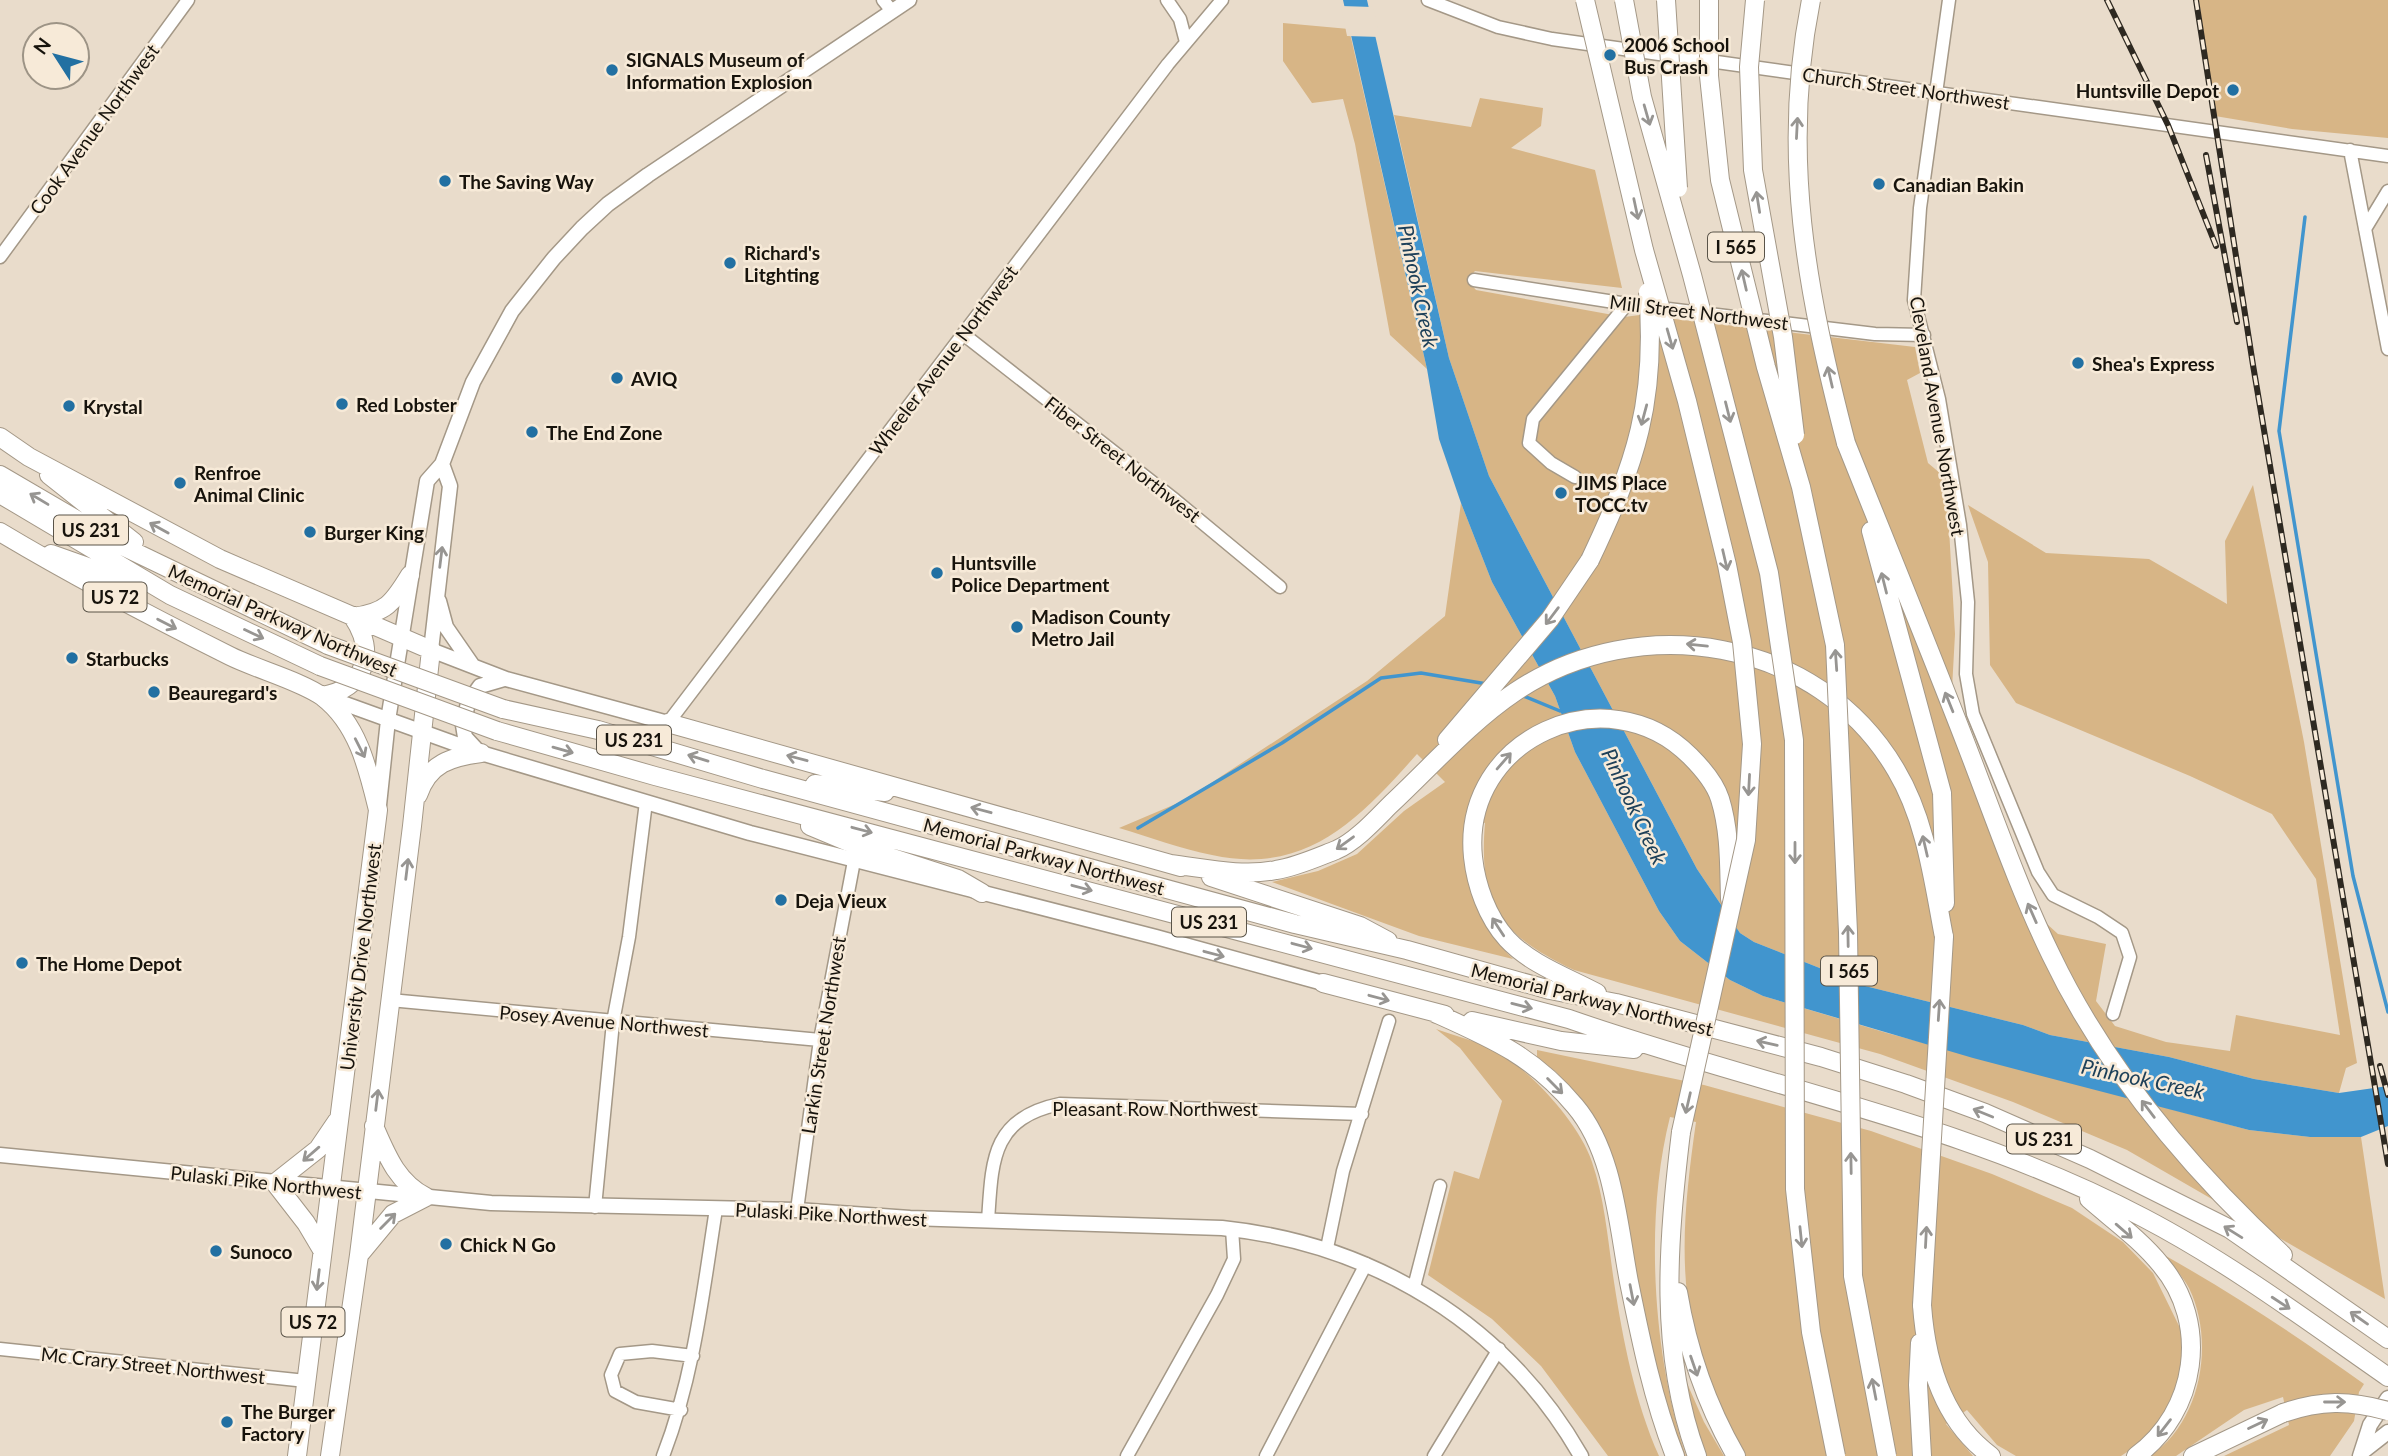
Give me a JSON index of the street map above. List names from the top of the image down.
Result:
{
  "streets": {
    "highway": [
      "I 565",
      "US 231",
      "US 72",
      "Memorial Parkway Northwest",
      "University Drive Northwest"
    ],
    "main road": ["Pulaski Pike Northwest"],
    "street": [
      "Church Street Northwest",
      "Cook Avenue Northwest",
      "Mill Street Northwest",
      "Wheeler Avenue Northwest",
      "Cleveland Avenue Northwest",
      "Fiber Street Northwest",
      "Posey Avenue Northwest",
      "Larkin Street Northwest",
      "Pleasant Row Northwest",
      "Mc Crary Street Northwest"
    ]
  },
  "crossings": [
    ["Church Street Northwest", "Cleveland Avenue Northwest"],
    ["Mill Street Northwest", "Cleveland Avenue Northwest"],
    ["Wheeler Avenue Northwest", "Fiber Street Northwest"],
    ["US 231", "Memorial Parkway Northwest"],
    ["US 72", "University Drive Northwest"],
    ["University Drive Northwest", "Posey Avenue Northwest"],
    ["University Drive Northwest", "Pulaski Pike Northwest"],
    ["University Drive Northwest", "Mc Crary Street Northwest"],
    ["Posey Avenue Northwest", "Larkin Street Northwest"],
    ["Larkin Street Northwest", "Pulaski Pike Northwest"],
    ["Pleasant Row Northwest", "Pulaski Pike Northwest"]
  ],
  "water": ["Pinhook Creek"],
  "places": [
    "2006 School Bus Crash",
    "SIGNALS Museum of Information Explosion",
    "Huntsville Depot",
    "The Saving Way",
    "Canadian Bakin",
    "Richard's Litghting",
    "Shea's Express",
    "AVIQ",
    "Red Lobster",
    "Krystal",
    "The End Zone",
    "Renfroe Animal Clinic",
    "JIMS Place TOCC.tv",
    "Burger King",
    "Huntsville Police Department",
    "Madison County Metro Jail",
    "Starbucks",
    "Beauregard's",
    "Deja Vieux",
    "The Home Depot",
    "Chick N Go",
    "Sunoco",
    "The Burger Factory"
  ],
  "north": "top left"
}
